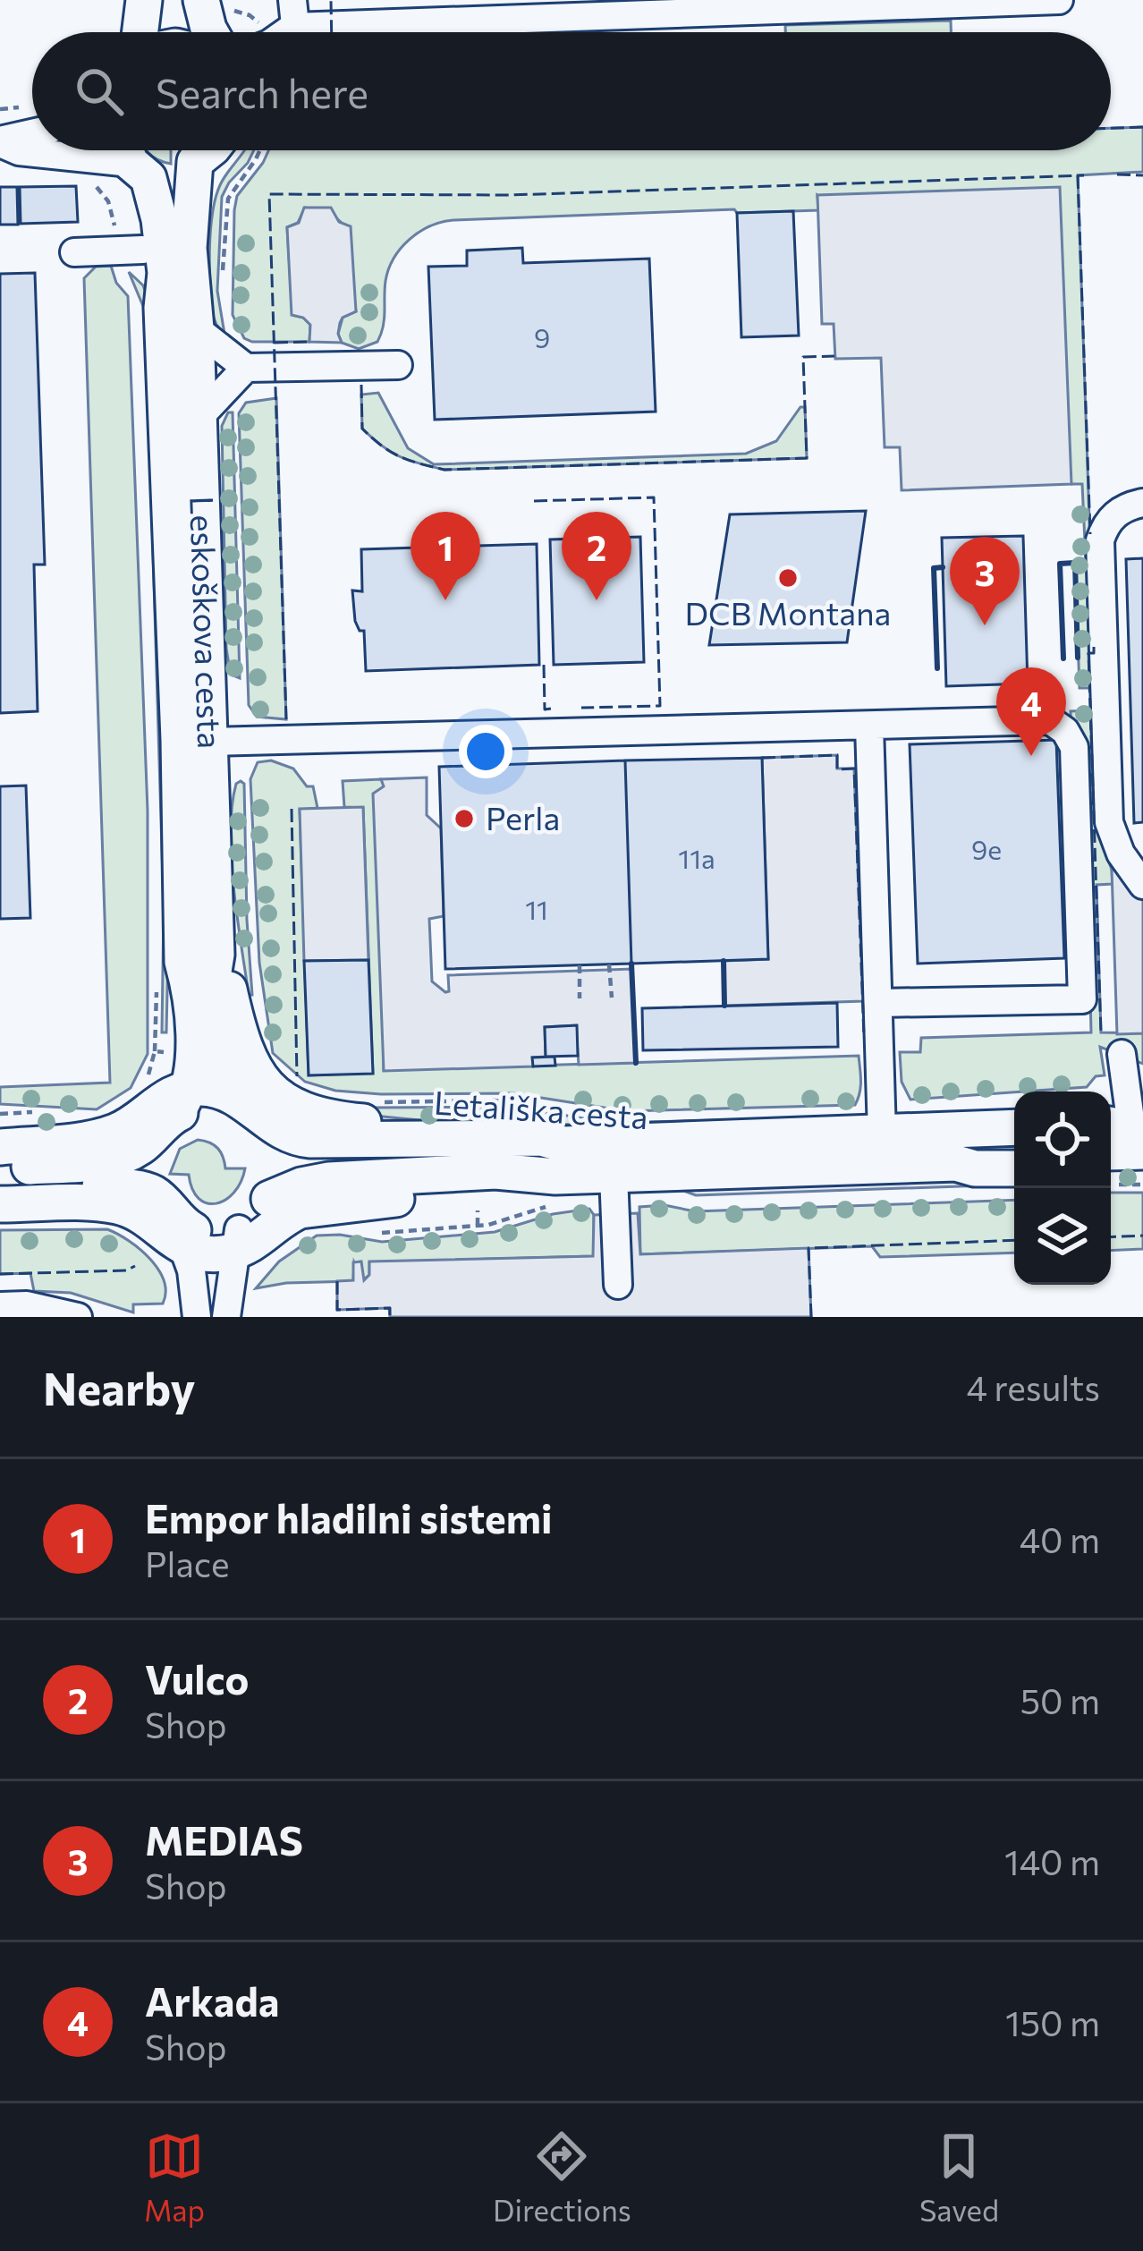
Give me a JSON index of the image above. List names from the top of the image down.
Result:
{
  "streets": {
    "main road": ["Leskoškova cesta", "Letališka cesta"]
  },
  "crossings": [
    ["Leskoškova cesta", "Letališka cesta"]
  ],
  "places": ["DCB Montana", "Perla"],
  "house_numbers": [
    "9",
    "9e",
    "11a",
    "11"
  ],
  "page": {
    "search": "Search here",
    "pins": [
      "1",
      "2",
      "3",
      "4"
    ],
    "heading": ["Nearby", "4 results"],
    "list": [
      {
        "mark": "1",
        "name": "Empor hladilni sistemi",
        "note": "Place",
        "value": "40 m"
      },
      {
        "mark": "2",
        "name": "Vulco",
        "note": "Shop",
        "value": "50 m"
      },
      {
        "mark": "3",
        "name": "MEDIAS",
        "note": "Shop",
        "value": "140 m"
      },
      {
        "mark": "4",
        "name": "Arkada",
        "note": "Shop",
        "value": "150 m"
      }
    ],
    "nav": ["Map", "Directions", "Saved"]
  }
}
